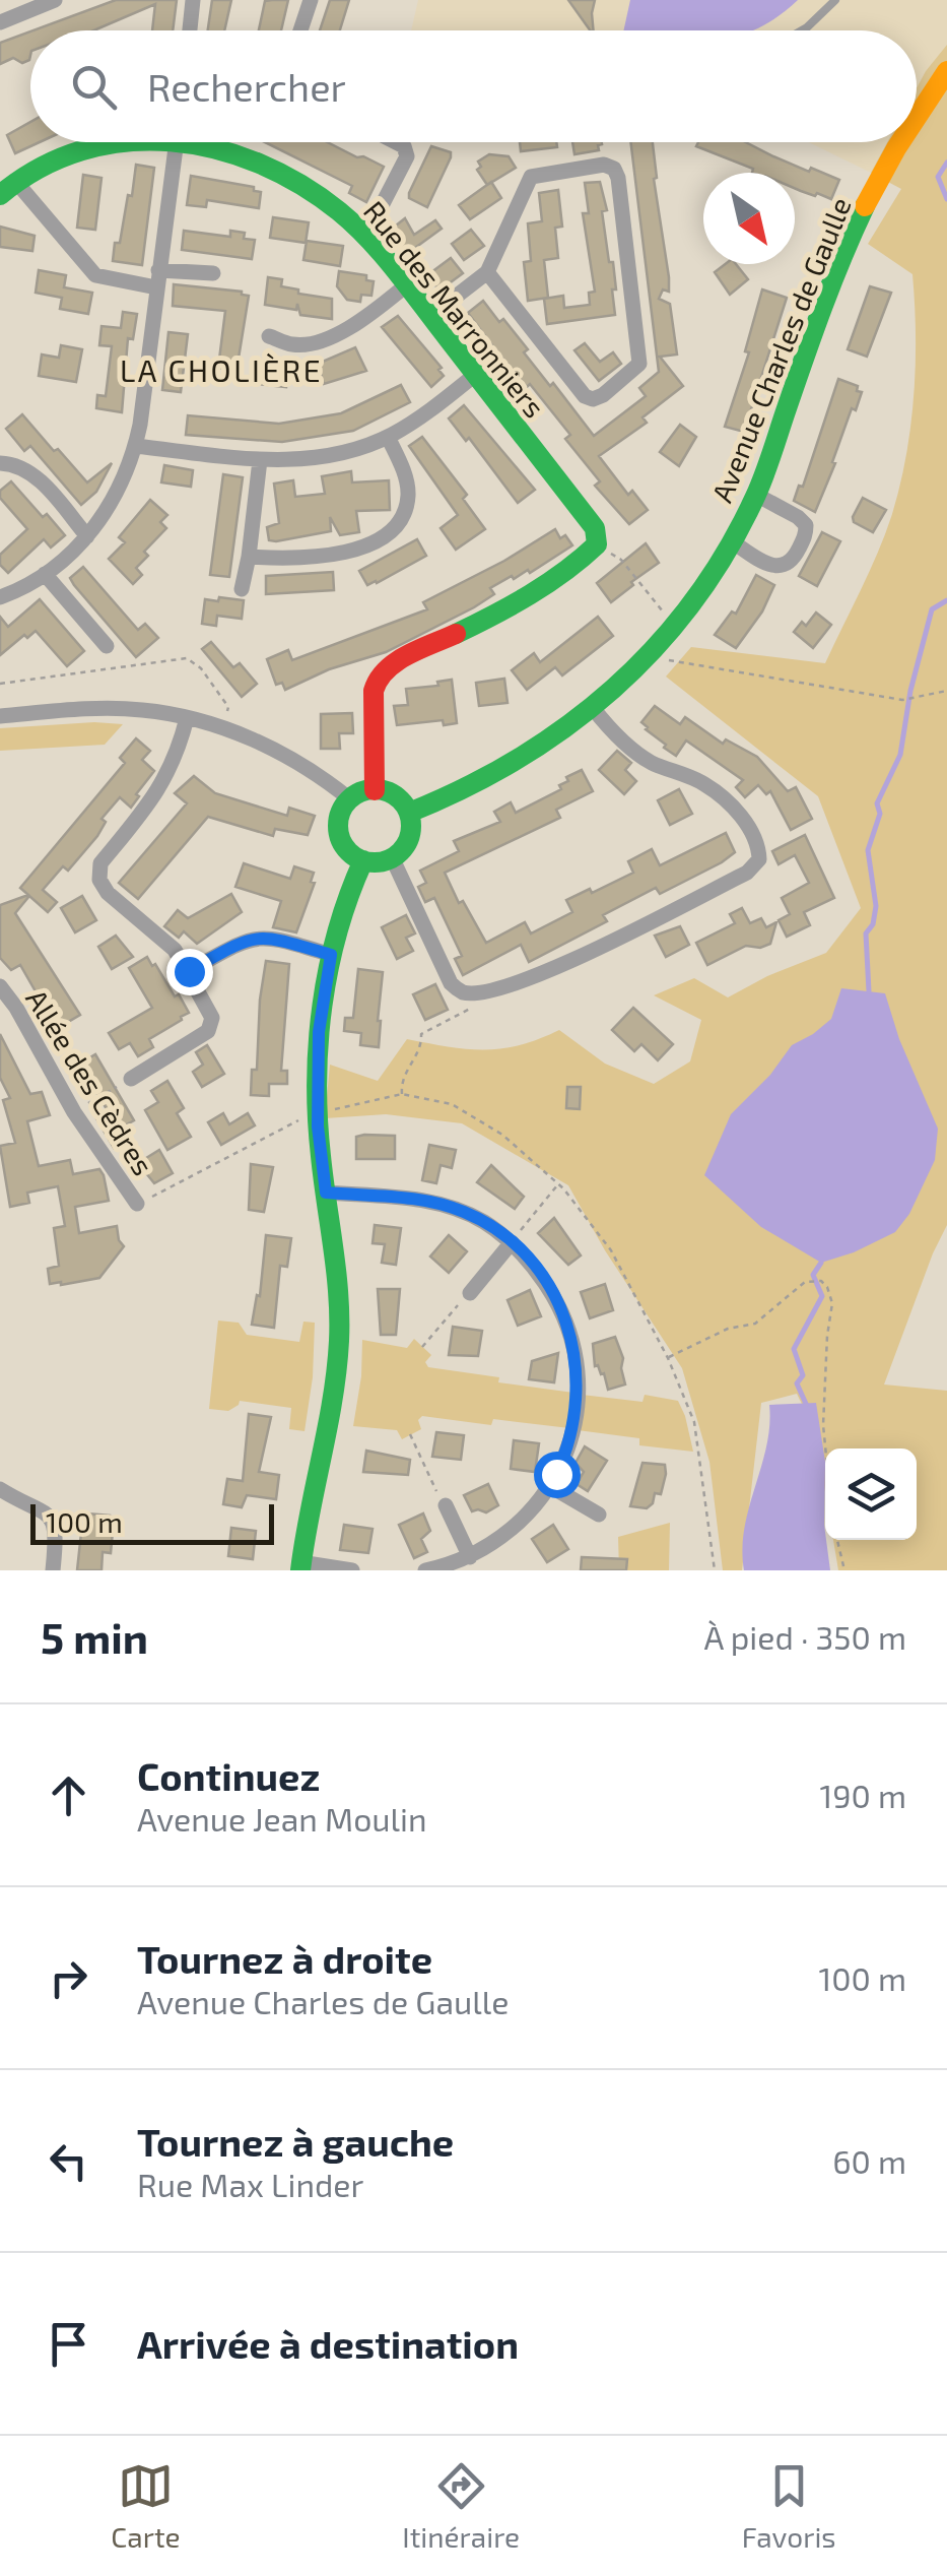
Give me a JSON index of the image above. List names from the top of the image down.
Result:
{
  "streets": {
    "street": ["Rue des Marronniers", "Avenue Charles de Gaulle", "Allée des Cèdres"]
  },
  "districts": ["LA CHOLIÈRE"],
  "scale_bar": "100 m",
  "north": "bottom right",
  "page": {
    "search": "Rechercher",
    "scale": "100 m",
    "heading": ["5 min", "À pied · 350 m"],
    "list": [
      ["Continuez", "Avenue Jean Moulin", "190 m"],
      ["Tournez à droite", "Avenue Charles de Gaulle", "100 m"],
      ["Tournez à gauche", "Rue Max Linder", "60 m"],
      "Arrivée à destination"
    ],
    "nav": ["Carte", "Itinéraire", "Favoris"]
  }
}
